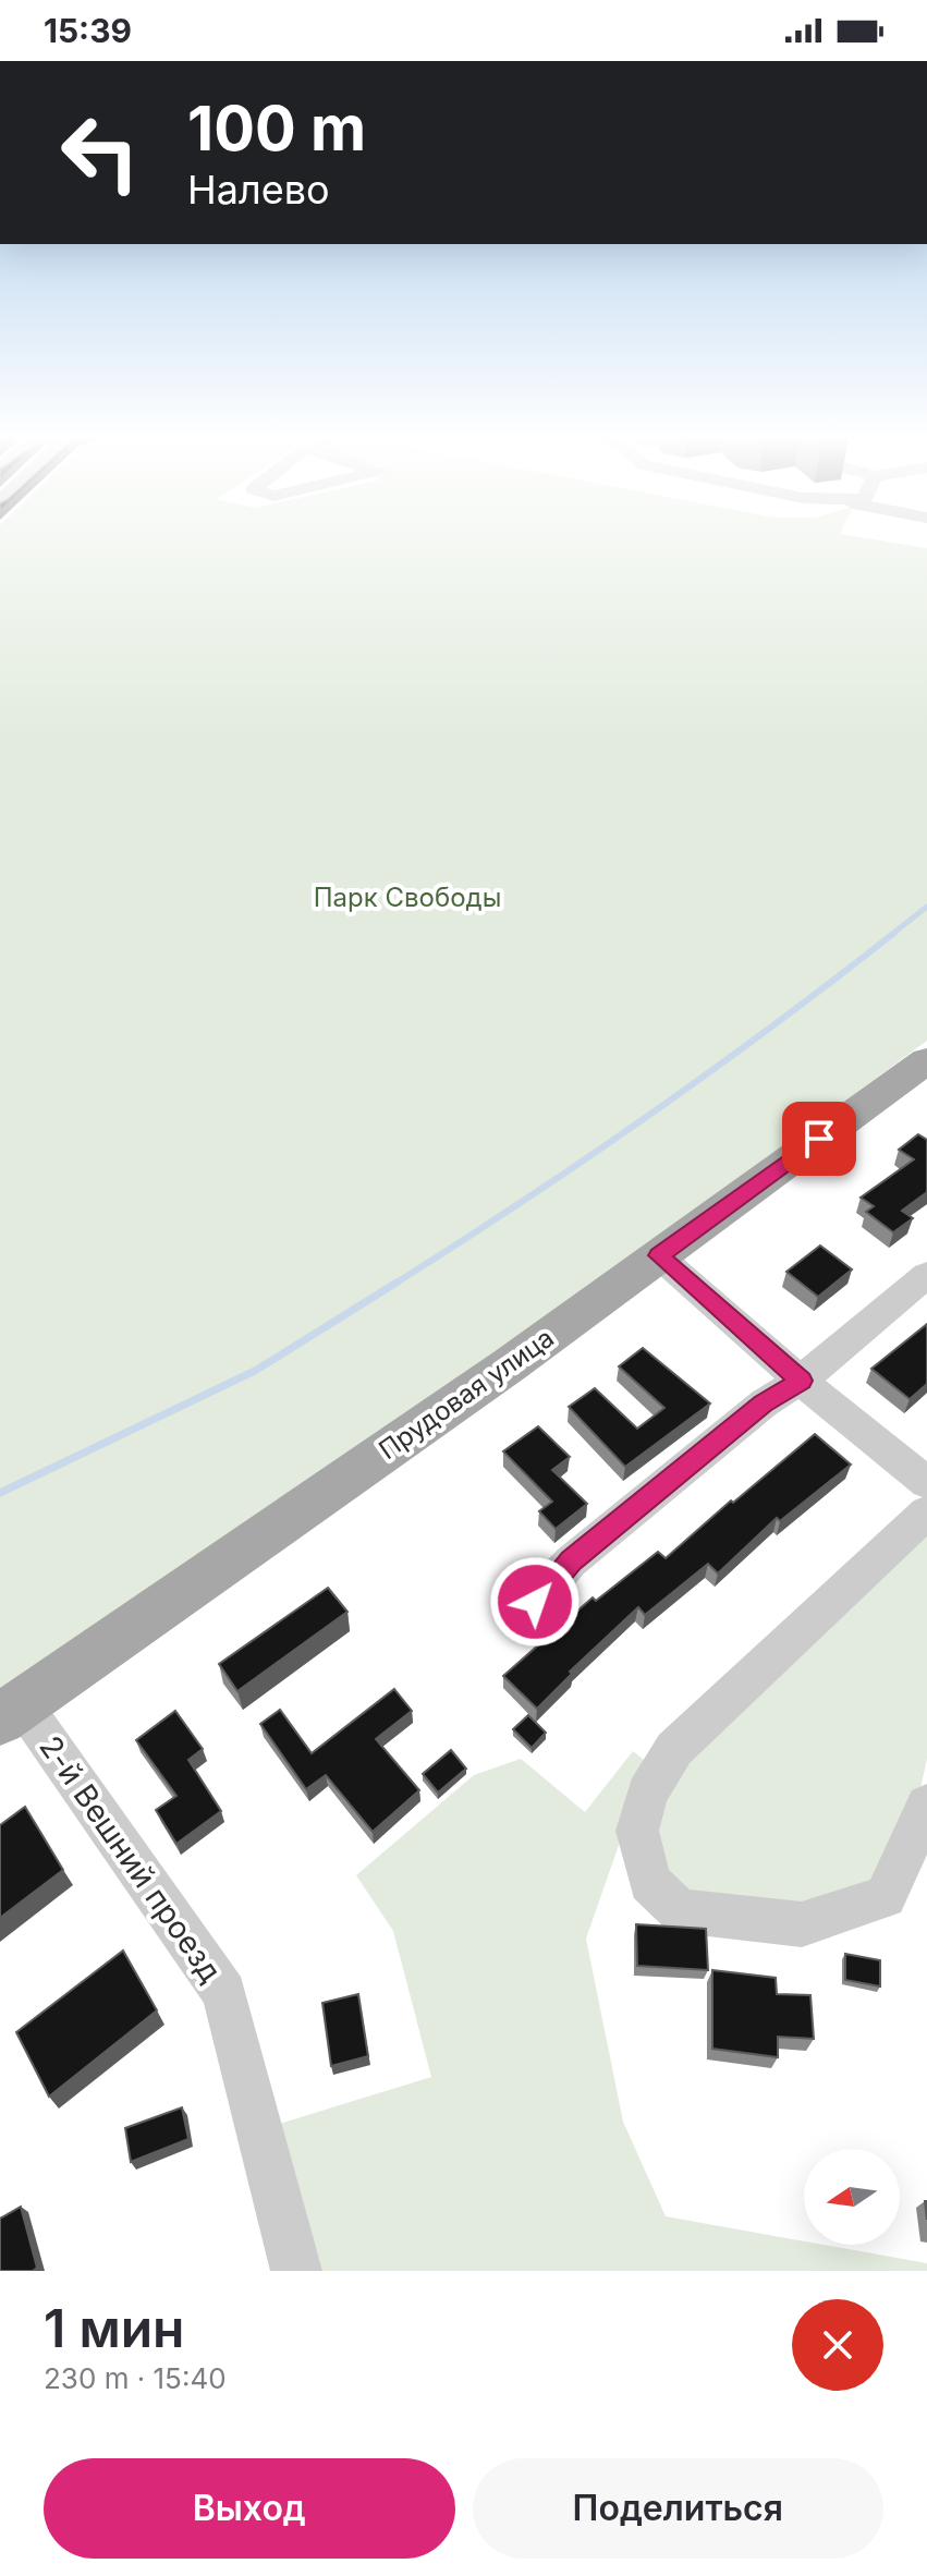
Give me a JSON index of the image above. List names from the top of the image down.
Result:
{
  "streets": {
    "main road": ["Прудовая улица"],
    "street": ["2-й Вешний проезд"]
  },
  "crossings": [
    ["Прудовая улица", "2-й Вешний проезд"]
  ],
  "parks": ["Парк Свободы"],
  "north": "left",
  "page": {
    "status": "15:39",
    "turn": ["100 m", "Налево"],
    "heading": ["1 мин", "230 m · 15:40"],
    "buttons": ["Выход", "Поделиться"]
  }
}
